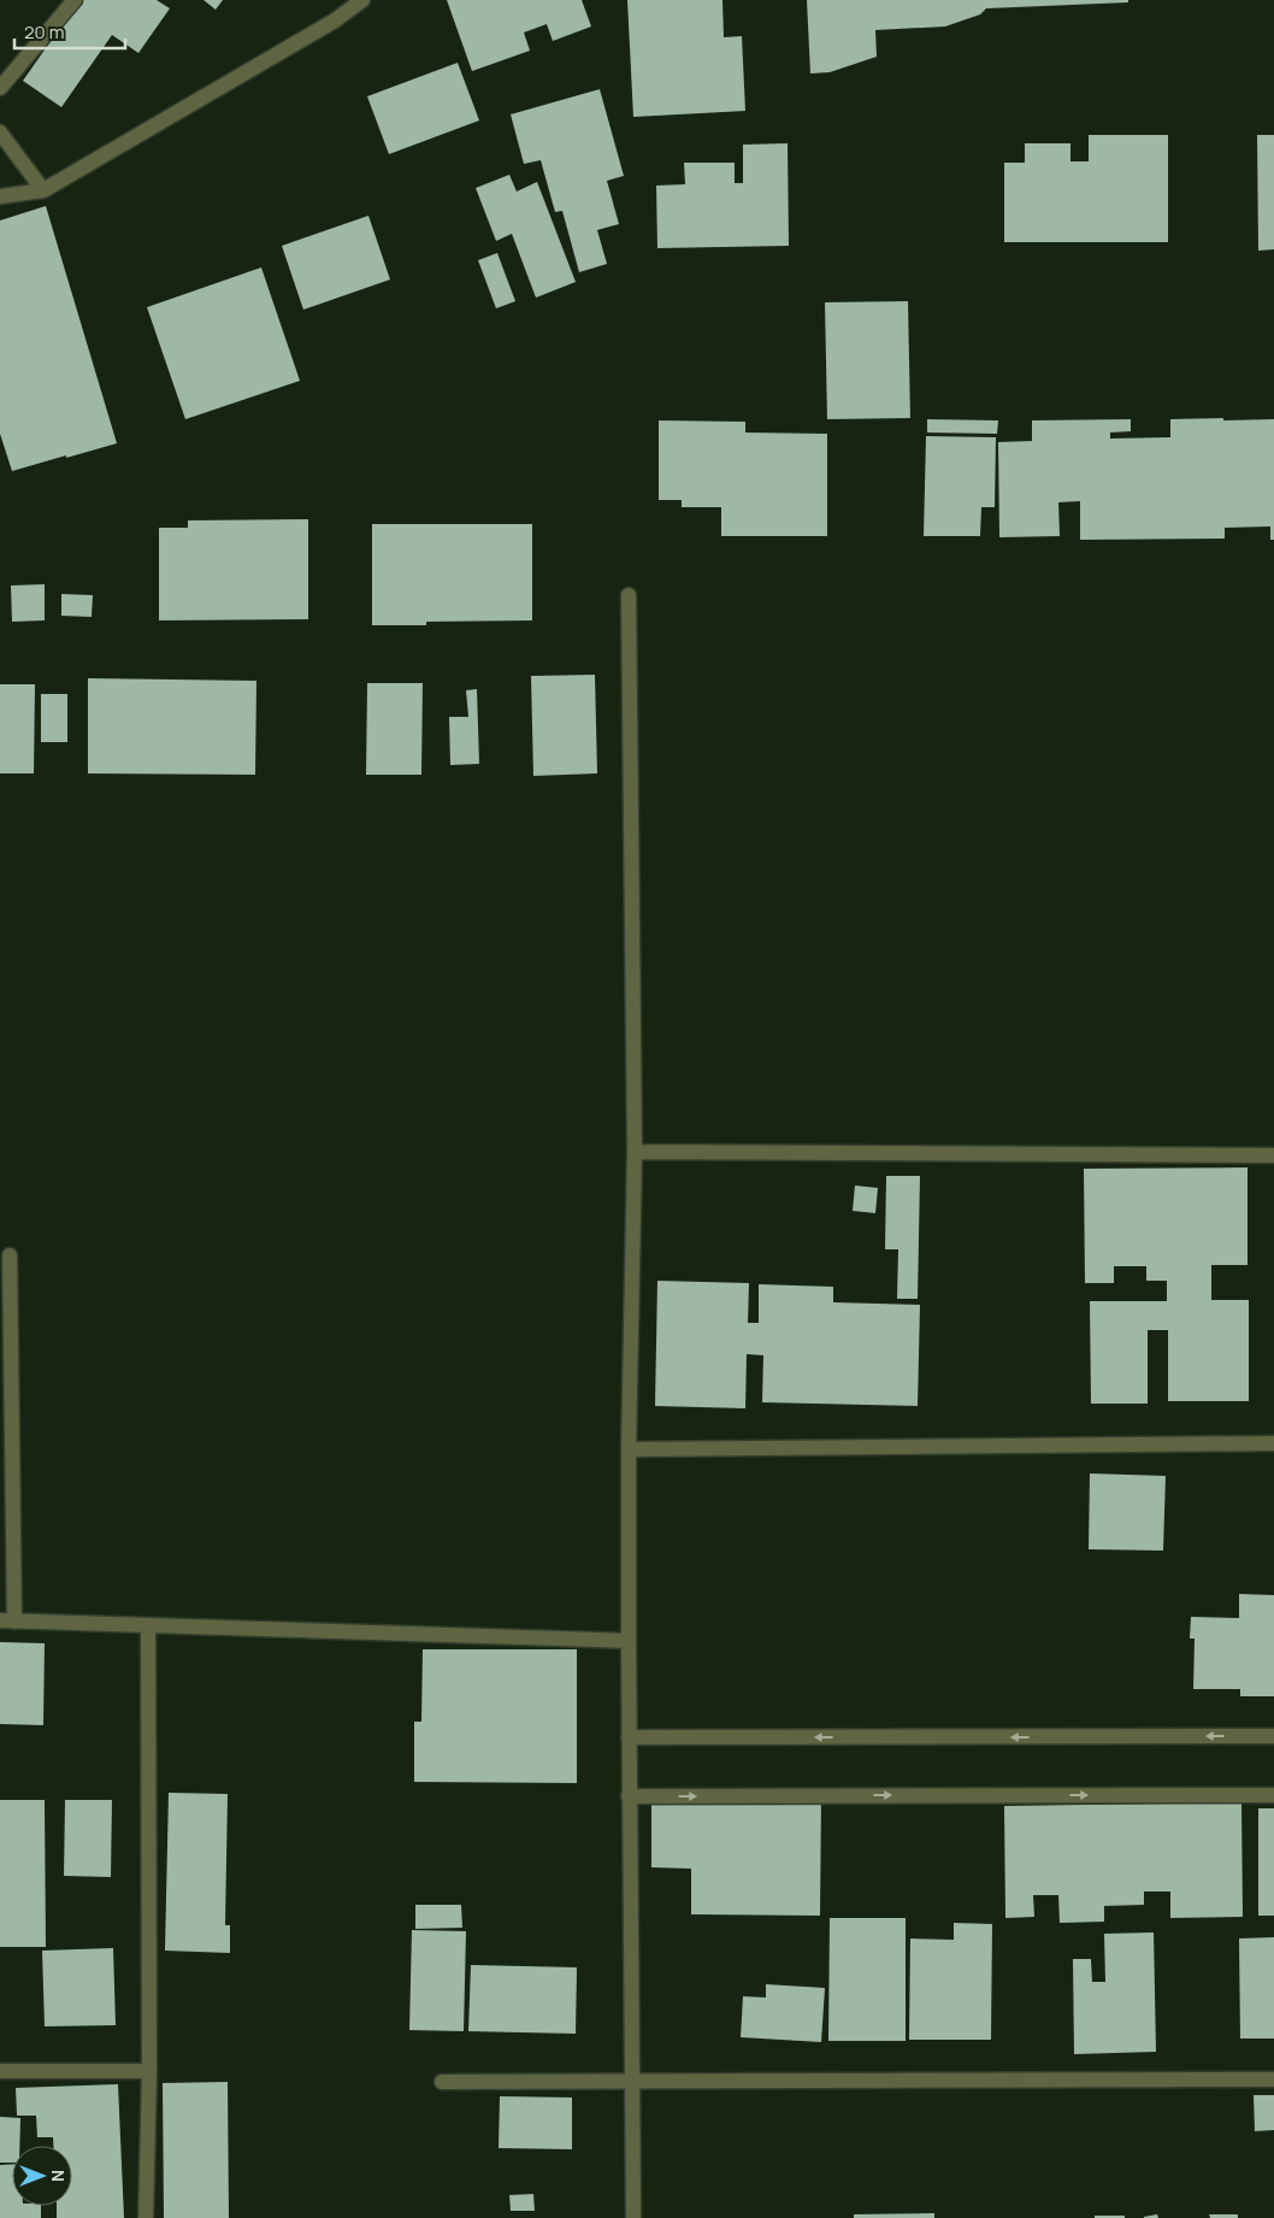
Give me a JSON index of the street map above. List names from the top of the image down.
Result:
{
  "scale_bar": "20 m",
  "north": "right"
}
